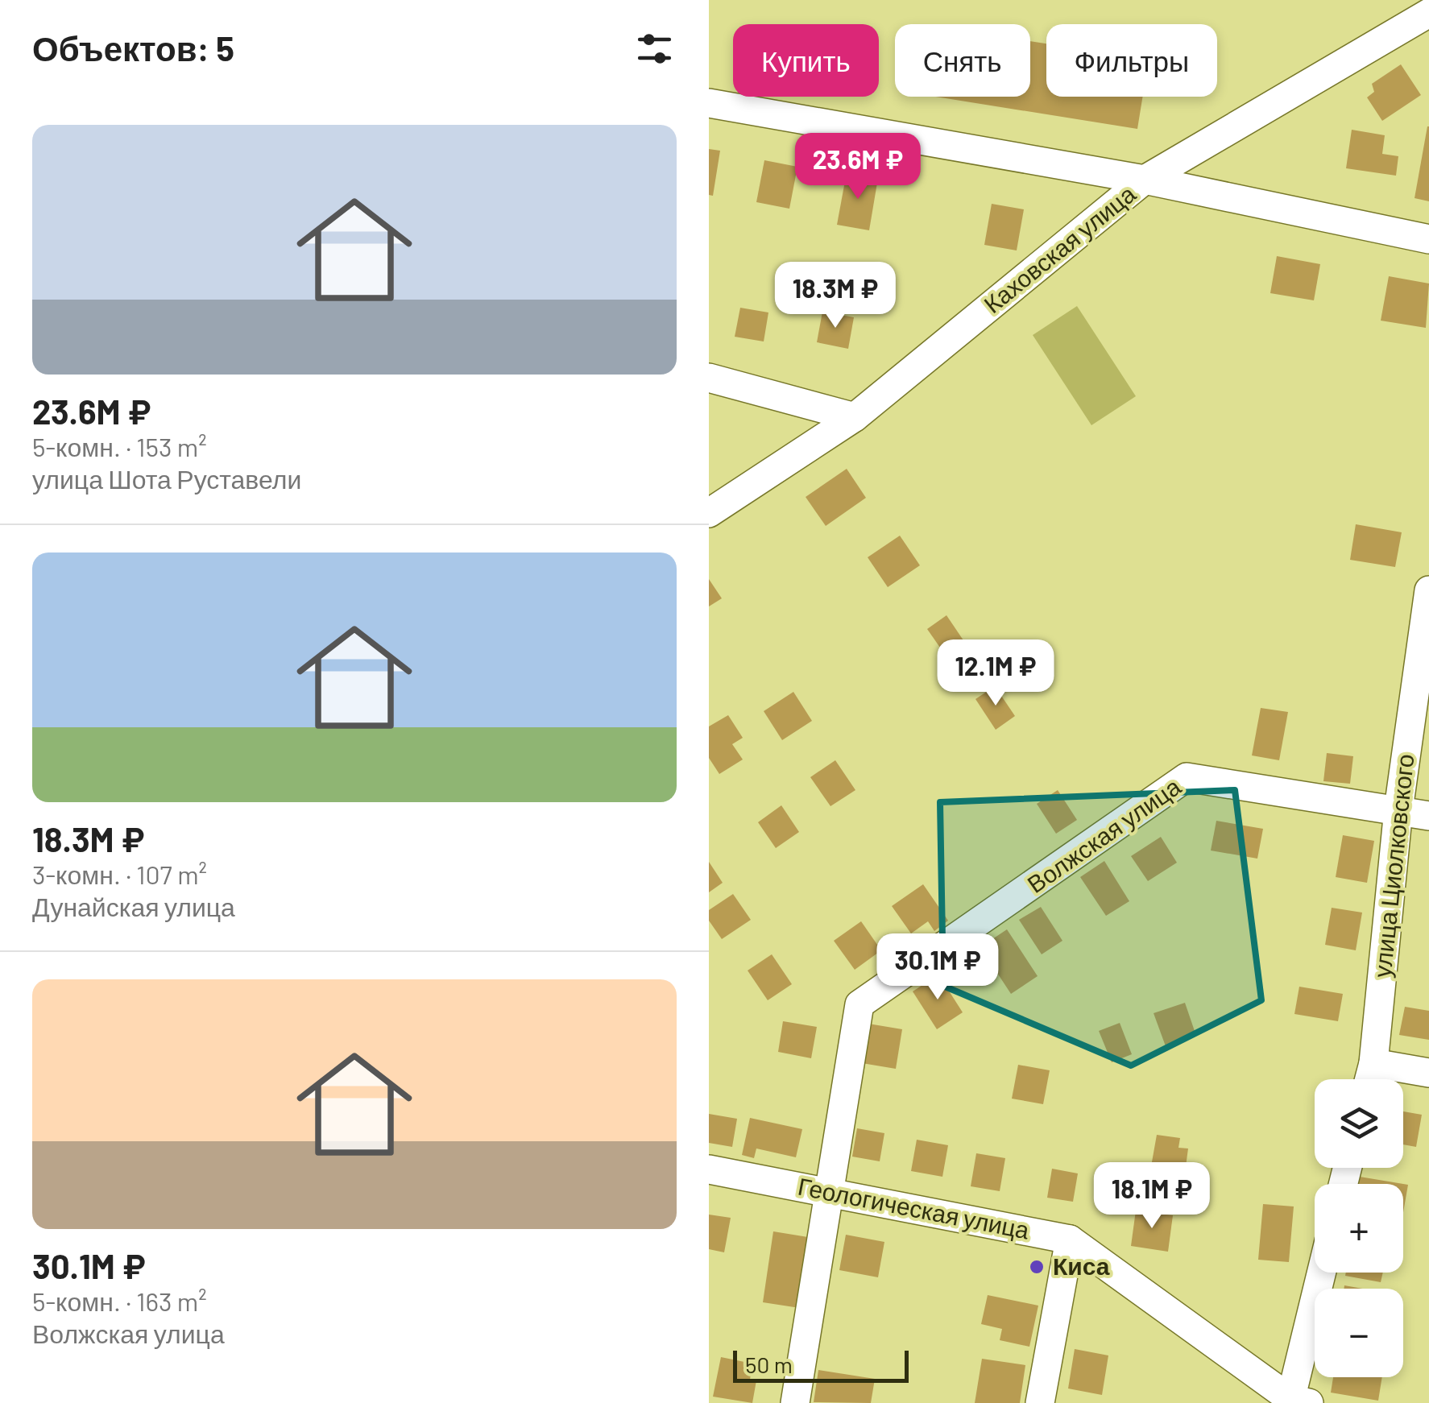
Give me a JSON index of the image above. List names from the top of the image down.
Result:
{
  "streets": {
    "street": [
      "Каховская улица",
      "Волжская улица",
      "улица Циолковского",
      "Геологическая улица"
    ]
  },
  "crossings": [
    ["Волжская улица", "улица Циолковского"],
    ["Волжская улица", "Геологическая улица"]
  ],
  "places": ["Киса"],
  "scale_bar": "50 m",
  "page": {
    "heading": "Объектов: 5",
    "chip": ["Купить", "Снять", "Фильтры"],
    "list": [
      {
        "name": "23.6M ₽",
        "note": "5-комн. · 153 m² · улица Шота Руставели"
      },
      {
        "name": "18.3M ₽",
        "note": "3-комн. · 107 m² · Дунайская улица"
      },
      {
        "name": "30.1M ₽",
        "note": "5-комн. · 163 m² · Волжская улица"
      }
    ],
    "price": [
      "23.6M ₽",
      "18.3M ₽",
      "12.1M ₽",
      "30.1M ₽",
      "18.1M ₽"
    ],
    "map_buttons": ["+", "−"],
    "scale": "50 m"
  }
}
